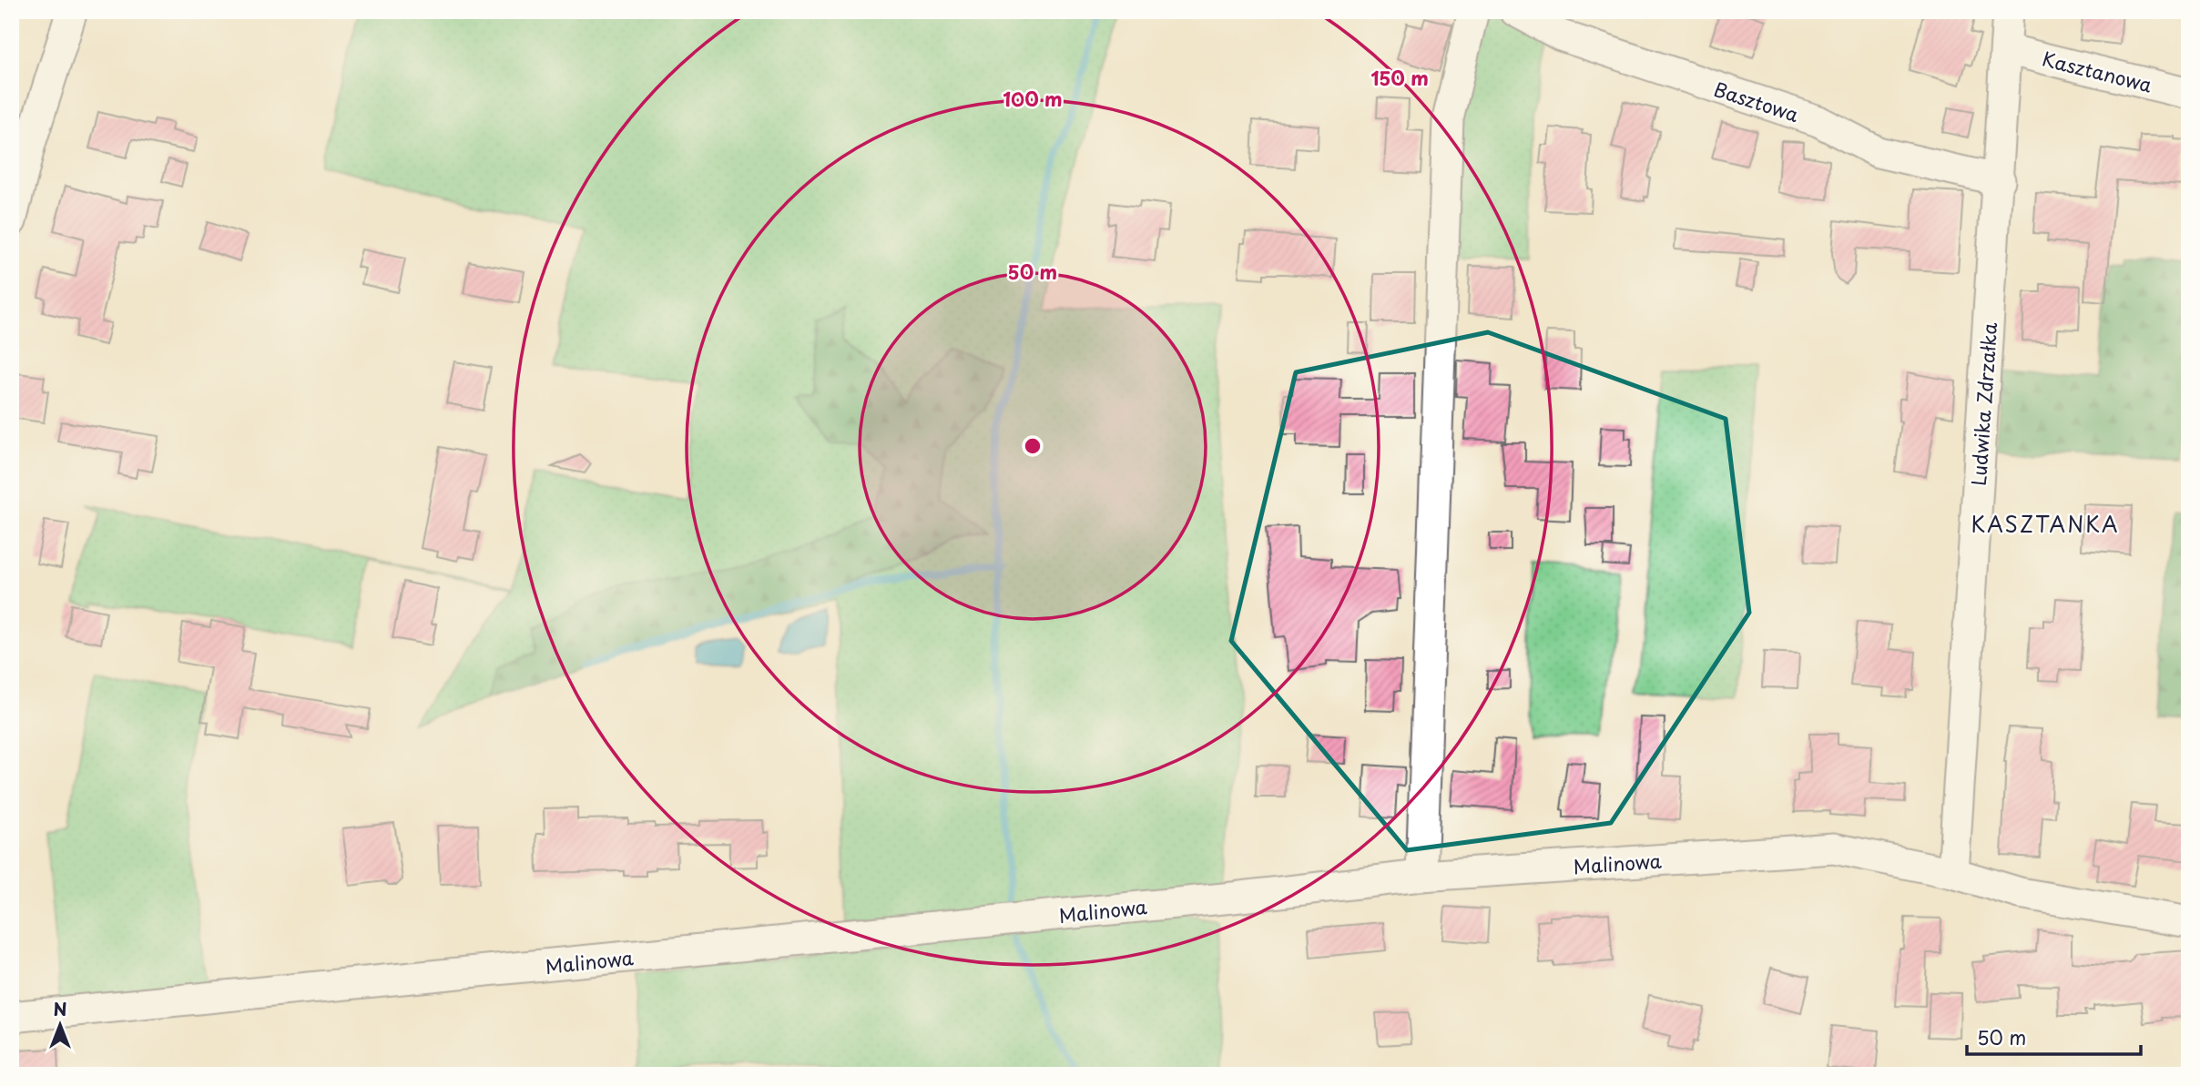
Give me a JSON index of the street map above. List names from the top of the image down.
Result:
{
  "streets": {
    "street": [
      "Kasztanowa",
      "Basztowa",
      "Ludwika Zdrzałka",
      "Malinowa"
    ]
  },
  "crossings": [
    ["Kasztanowa", "Ludwika Zdrzałka"],
    ["Basztowa", "Ludwika Zdrzałka"],
    ["Ludwika Zdrzałka", "Malinowa"]
  ],
  "districts": ["KASZTANKA"],
  "scale_bar": "50 m",
  "north": "top",
  "rings": ["150 m", "100 m", "50 m"]
}
